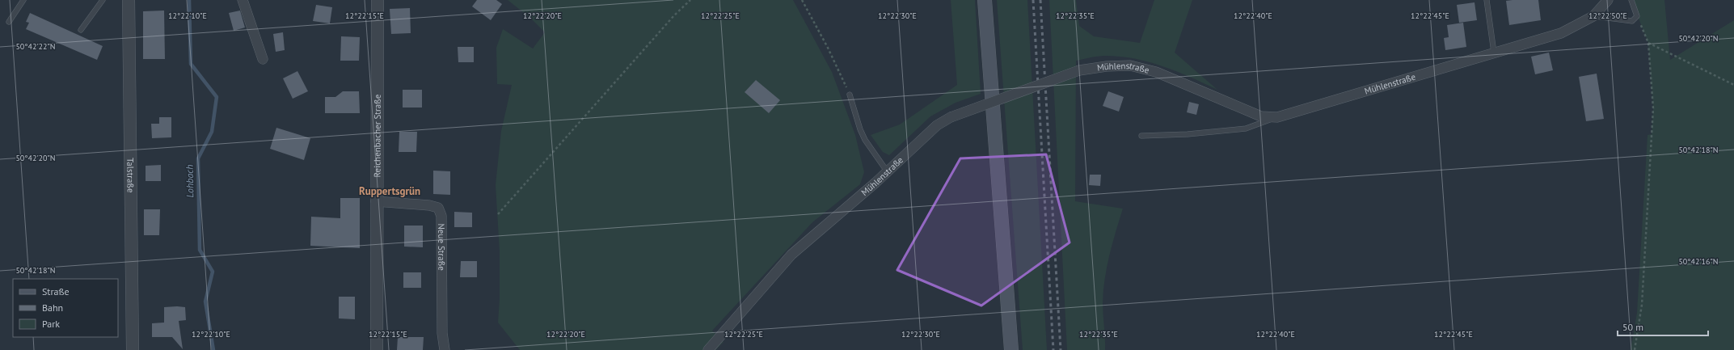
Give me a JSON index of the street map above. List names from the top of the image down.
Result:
{
  "streets": {
    "street": [
      "Mühlenstraße",
      "Reichenbacher Straße",
      "Talstraße",
      "Neue Straße"
    ]
  },
  "crossings": [
    ["Reichenbacher Straße", "Neue Straße"]
  ],
  "districts": ["Ruppertsgrün"],
  "water": ["Lohbach"],
  "legend": ["Straße", "Bahn", "Park"],
  "scale_bar": "50 m",
  "coordinates": [
    "12°22'10\"E",
    "12°22'15\"E",
    "12°22'20\"E",
    "12°22'25\"E",
    "12°22'30\"E",
    "12°22'35\"E",
    "12°22'40\"E",
    "12°22'45\"E",
    "12°22'50\"E",
    "50°42'20\"N",
    "50°42'22\"N",
    "50°42'18\"N",
    "50°42'16\"N"
  ]
}
